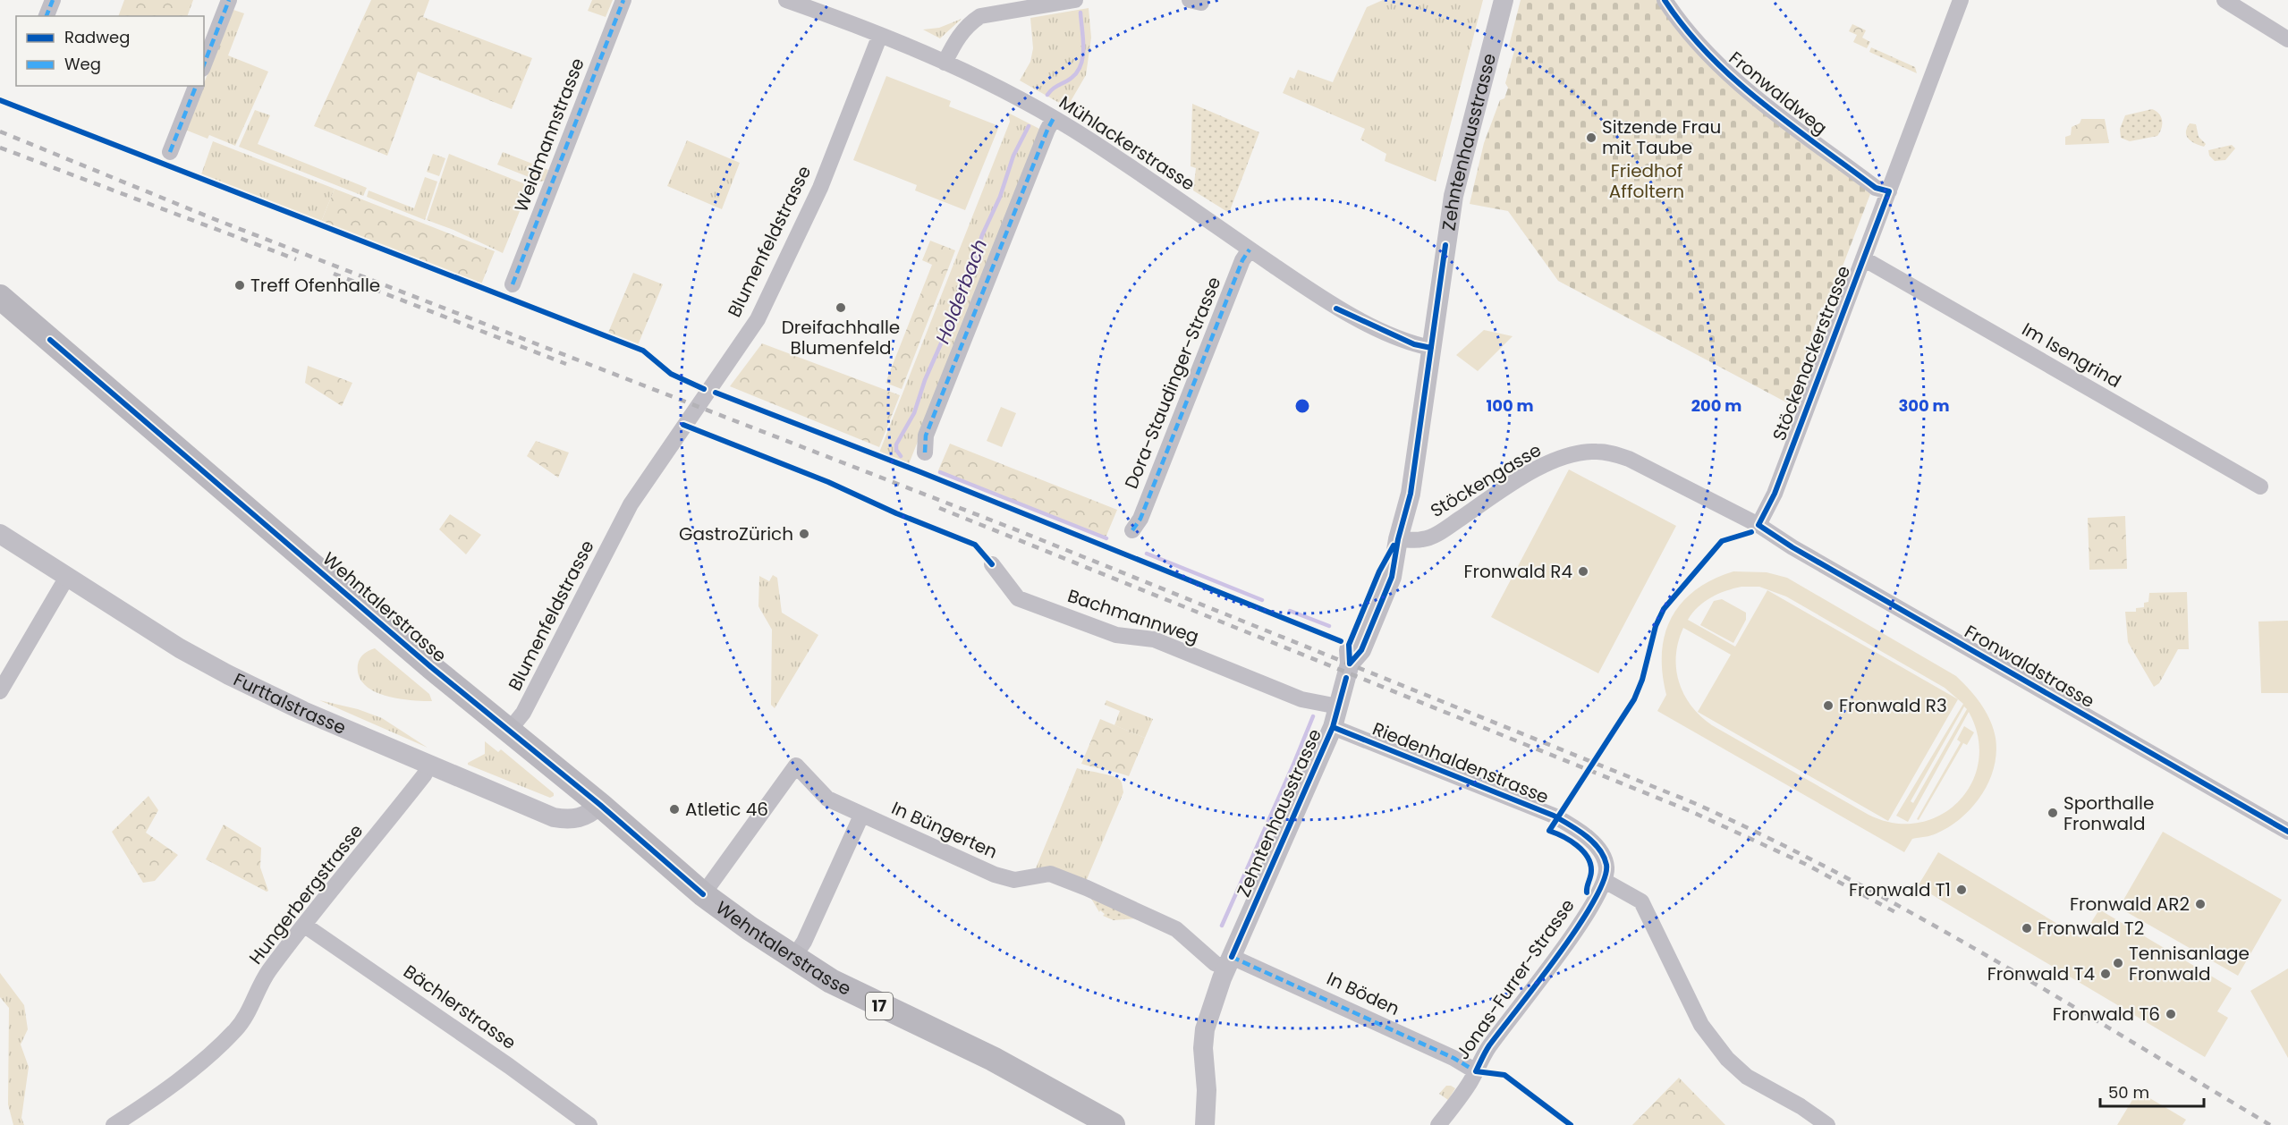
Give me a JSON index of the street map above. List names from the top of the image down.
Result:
{
  "streets": {
    "main road": ["Wehntalerstrasse", "17"],
    "street": [
      "Fronwaldweg",
      "Weidmannstrasse",
      "Zehntenhausstrasse",
      "Mühlackerstrasse",
      "Blumenfeldstrasse",
      "Stöckenackerstrasse",
      "Im Isengrind",
      "Dora-Staudinger-Strasse",
      "Stöckengasse",
      "Bachmannweg",
      "Fronwaldstrasse",
      "Furttalstrasse",
      "Riedenhaldenstrasse",
      "In Büngerten",
      "Hungerbergstrasse",
      "Jonas-Furrer-Strasse",
      "In Böden",
      "Bächlerstrasse"
    ]
  },
  "crossings": [
    ["Fronwaldweg", "Stöckenackerstrasse"],
    ["Zehntenhausstrasse", "Mühlackerstrasse"],
    ["Zehntenhausstrasse", "Stöckengasse"],
    ["Zehntenhausstrasse", "Bachmannweg"],
    ["Zehntenhausstrasse", "Riedenhaldenstrasse"],
    ["Zehntenhausstrasse", "In Büngerten"],
    ["Zehntenhausstrasse", "In Böden"],
    ["Mühlackerstrasse", "Blumenfeldstrasse"],
    ["Mühlackerstrasse", "Dora-Staudinger-Strasse"],
    ["Blumenfeldstrasse", "Wehntalerstrasse"],
    ["Stöckenackerstrasse", "Im Isengrind"],
    ["Stöckenackerstrasse", "Fronwaldstrasse"],
    ["Stöckengasse", "Fronwaldstrasse"],
    ["Wehntalerstrasse", "Furttalstrasse"],
    ["Wehntalerstrasse", "In Büngerten"],
    ["Furttalstrasse", "Hungerbergstrasse"],
    ["Riedenhaldenstrasse", "Jonas-Furrer-Strasse"],
    ["In Büngerten", "In Böden"],
    ["Hungerbergstrasse", "Bächlerstrasse"],
    ["Jonas-Furrer-Strasse", "In Böden"]
  ],
  "water": ["Holderbach"],
  "parks": ["Friedhof Affoltern"],
  "places": [
    "Sitzende Frau mit Taube",
    "Treff Ofenhalle",
    "Dreifachhalle Blumenfeld",
    "GastroZürich",
    "Fronwald R4",
    "Fronwald R3",
    "Atletic 46",
    "Sporthalle Fronwald",
    "Fronwald T1",
    "Fronwald AR2",
    "Fronwald T2",
    "Tennisanlage Fronwald",
    "Fronwald T4",
    "Fronwald T6"
  ],
  "legend": ["Radweg", "Weg"],
  "scale_bar": "50 m",
  "rings": ["100 m", "200 m", "300 m"]
}
